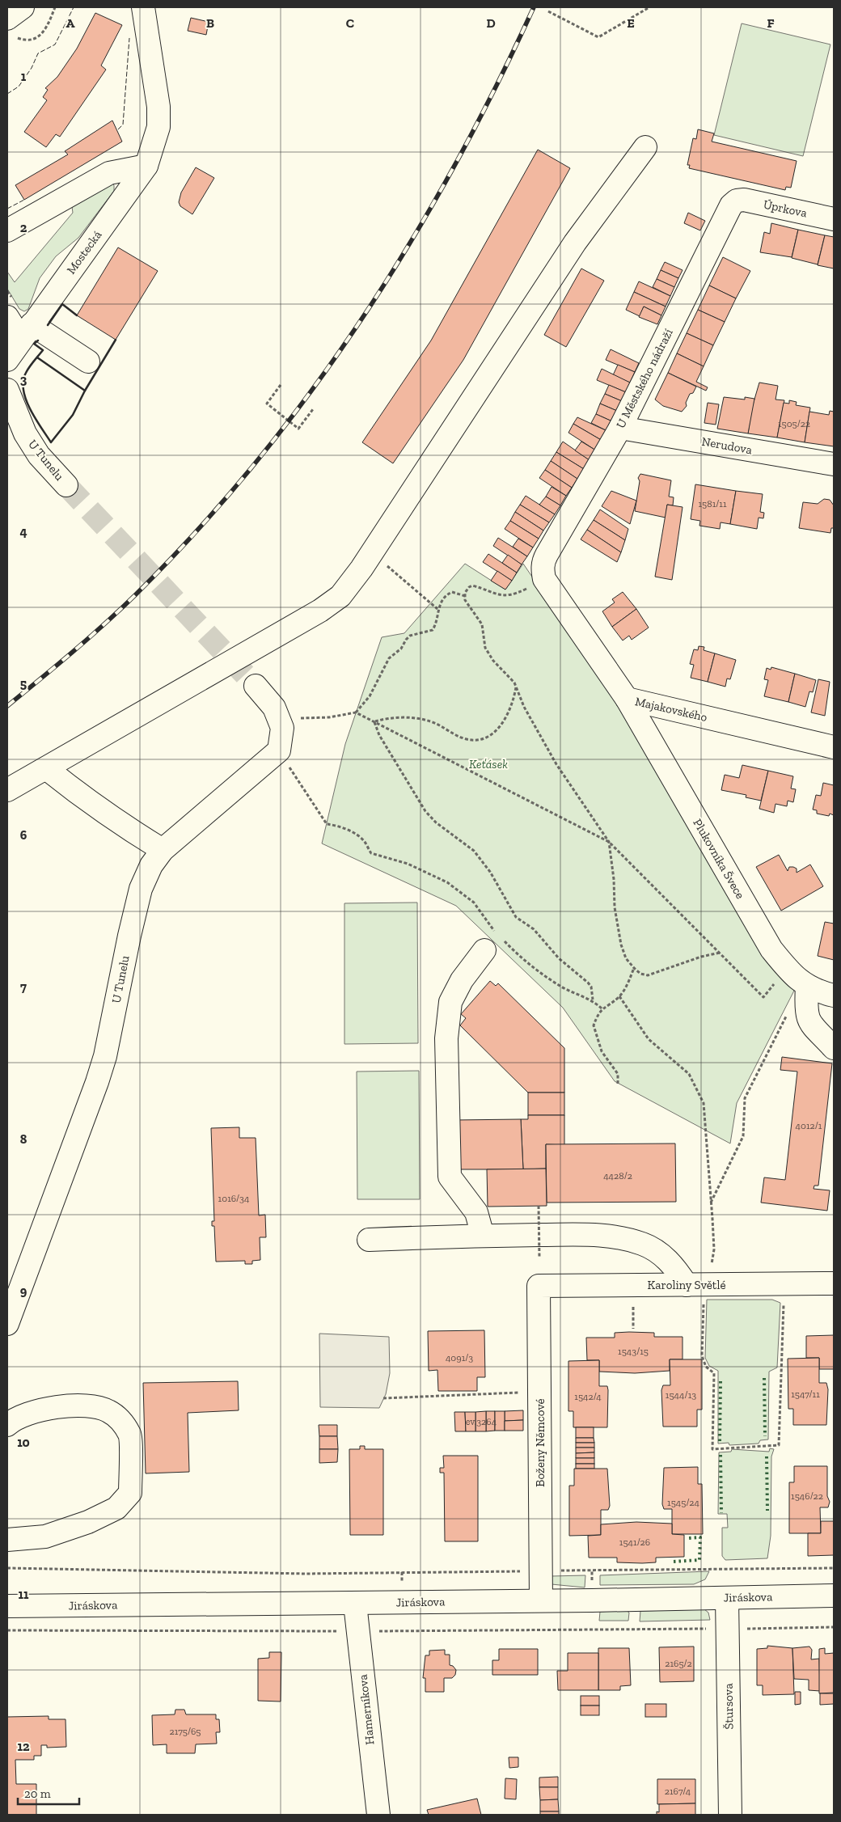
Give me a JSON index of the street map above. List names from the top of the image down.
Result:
{
  "streets": {
    "street": [
      "Úprkova",
      "Mostecká",
      "U Městského nádraží",
      "Nerudova",
      "U Tunelu",
      "Majakovského",
      "Plukovníka Švece",
      "Karoliny Světlé",
      "Boženy Němcové",
      "Jiráskova",
      "Štursova",
      "Hamerníkova"
    ]
  },
  "crossings": [
    ["Úprkova", "U Městského nádraží"],
    ["U Městského nádraží", "Nerudova"],
    ["U Městského nádraží", "Majakovského"],
    ["Majakovského", "Plukovníka Švece"],
    ["Karoliny Světlé", "Boženy Němcové"],
    ["Boženy Němcové", "Jiráskova"],
    ["Jiráskova", "Štursova"],
    ["Jiráskova", "Hamerníkova"]
  ],
  "parks": ["Keťásek"],
  "house_numbers": [
    "1505/22",
    "1581/11",
    "4012/1",
    "4428/2",
    "1016/34",
    "1543/15",
    "4091/3",
    "1547/11",
    "1544/13",
    "1542/4",
    "ev.3264",
    "1546/22",
    "1545/24",
    "1541/26",
    "2165/2",
    "2175/65",
    "2167/4"
  ],
  "scale_bar": "20 m",
  "grid": {
    "columns": [
      "A",
      "B",
      "C",
      "D",
      "E",
      "F"
    ],
    "rows": [
      "1",
      "2",
      "3",
      "4",
      "5",
      "6",
      "7",
      "8",
      "9",
      "10",
      "11",
      "12"
    ]
  }
}
